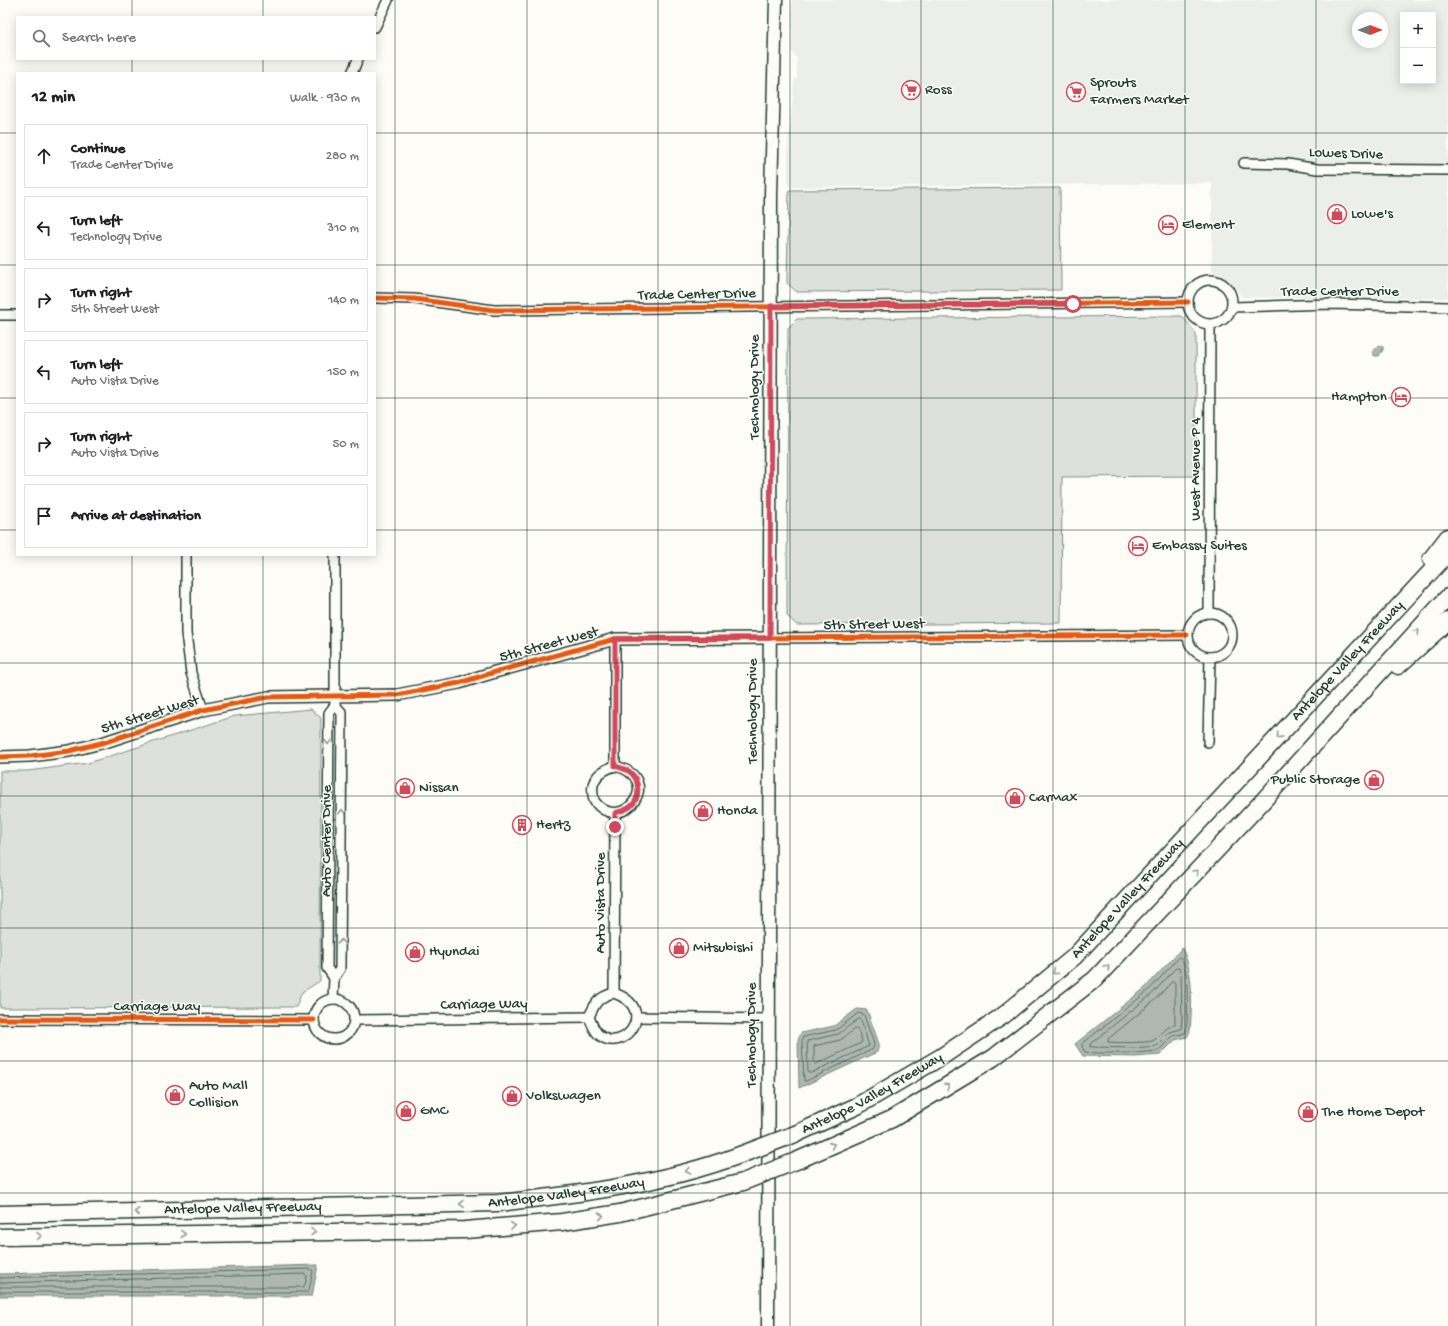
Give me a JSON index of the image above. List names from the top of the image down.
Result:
{
  "streets": {
    "highway": ["Antelope Valley Freeway"],
    "main road": ["Technology Drive"],
    "street": [
      "Lowes Drive",
      "Trade Center Drive",
      "West Avenue P 4",
      "5th Street West",
      "Auto Center Drive",
      "Auto Vista Drive",
      "Carriage Way"
    ]
  },
  "crossings": [
    ["Trade Center Drive", "Technology Drive"],
    ["Trade Center Drive", "West Avenue P 4"],
    ["Technology Drive", "5th Street West"],
    ["West Avenue P 4", "5th Street West"],
    ["5th Street West", "Auto Center Drive"],
    ["Auto Center Drive", "Carriage Way"],
    ["Auto Vista Drive", "Carriage Way"]
  ],
  "places": {
    "supermarket": ["Ross", "Sprouts Farmers Market"],
    "shop": [
      "Lowe's",
      "Public Storage",
      "Nissan",
      "CarMax",
      "Honda",
      "Mitsubishi",
      "Hyundai",
      "Auto Mall Collision",
      "Volkswagen",
      "GMC",
      "The Home Depot"
    ],
    "hotel": ["Element", "Hampton", "Embassy Suites"],
    "building": ["Hertz"]
  },
  "north": "right",
  "page": {
    "map_buttons": ["+", "−"],
    "search": "Search here",
    "heading": ["12 min", "Walk · 930 m"],
    "list": [
      ["Continue", "Trade Center Drive", "280 m"],
      ["Turn left", "Technology Drive", "310 m"],
      ["Turn right", "5th Street West", "140 m"],
      ["Turn left", "Auto Vista Drive", "150 m"],
      ["Turn right", "Auto Vista Drive", "50 m"],
      "Arrive at destination"
    ]
  }
}
